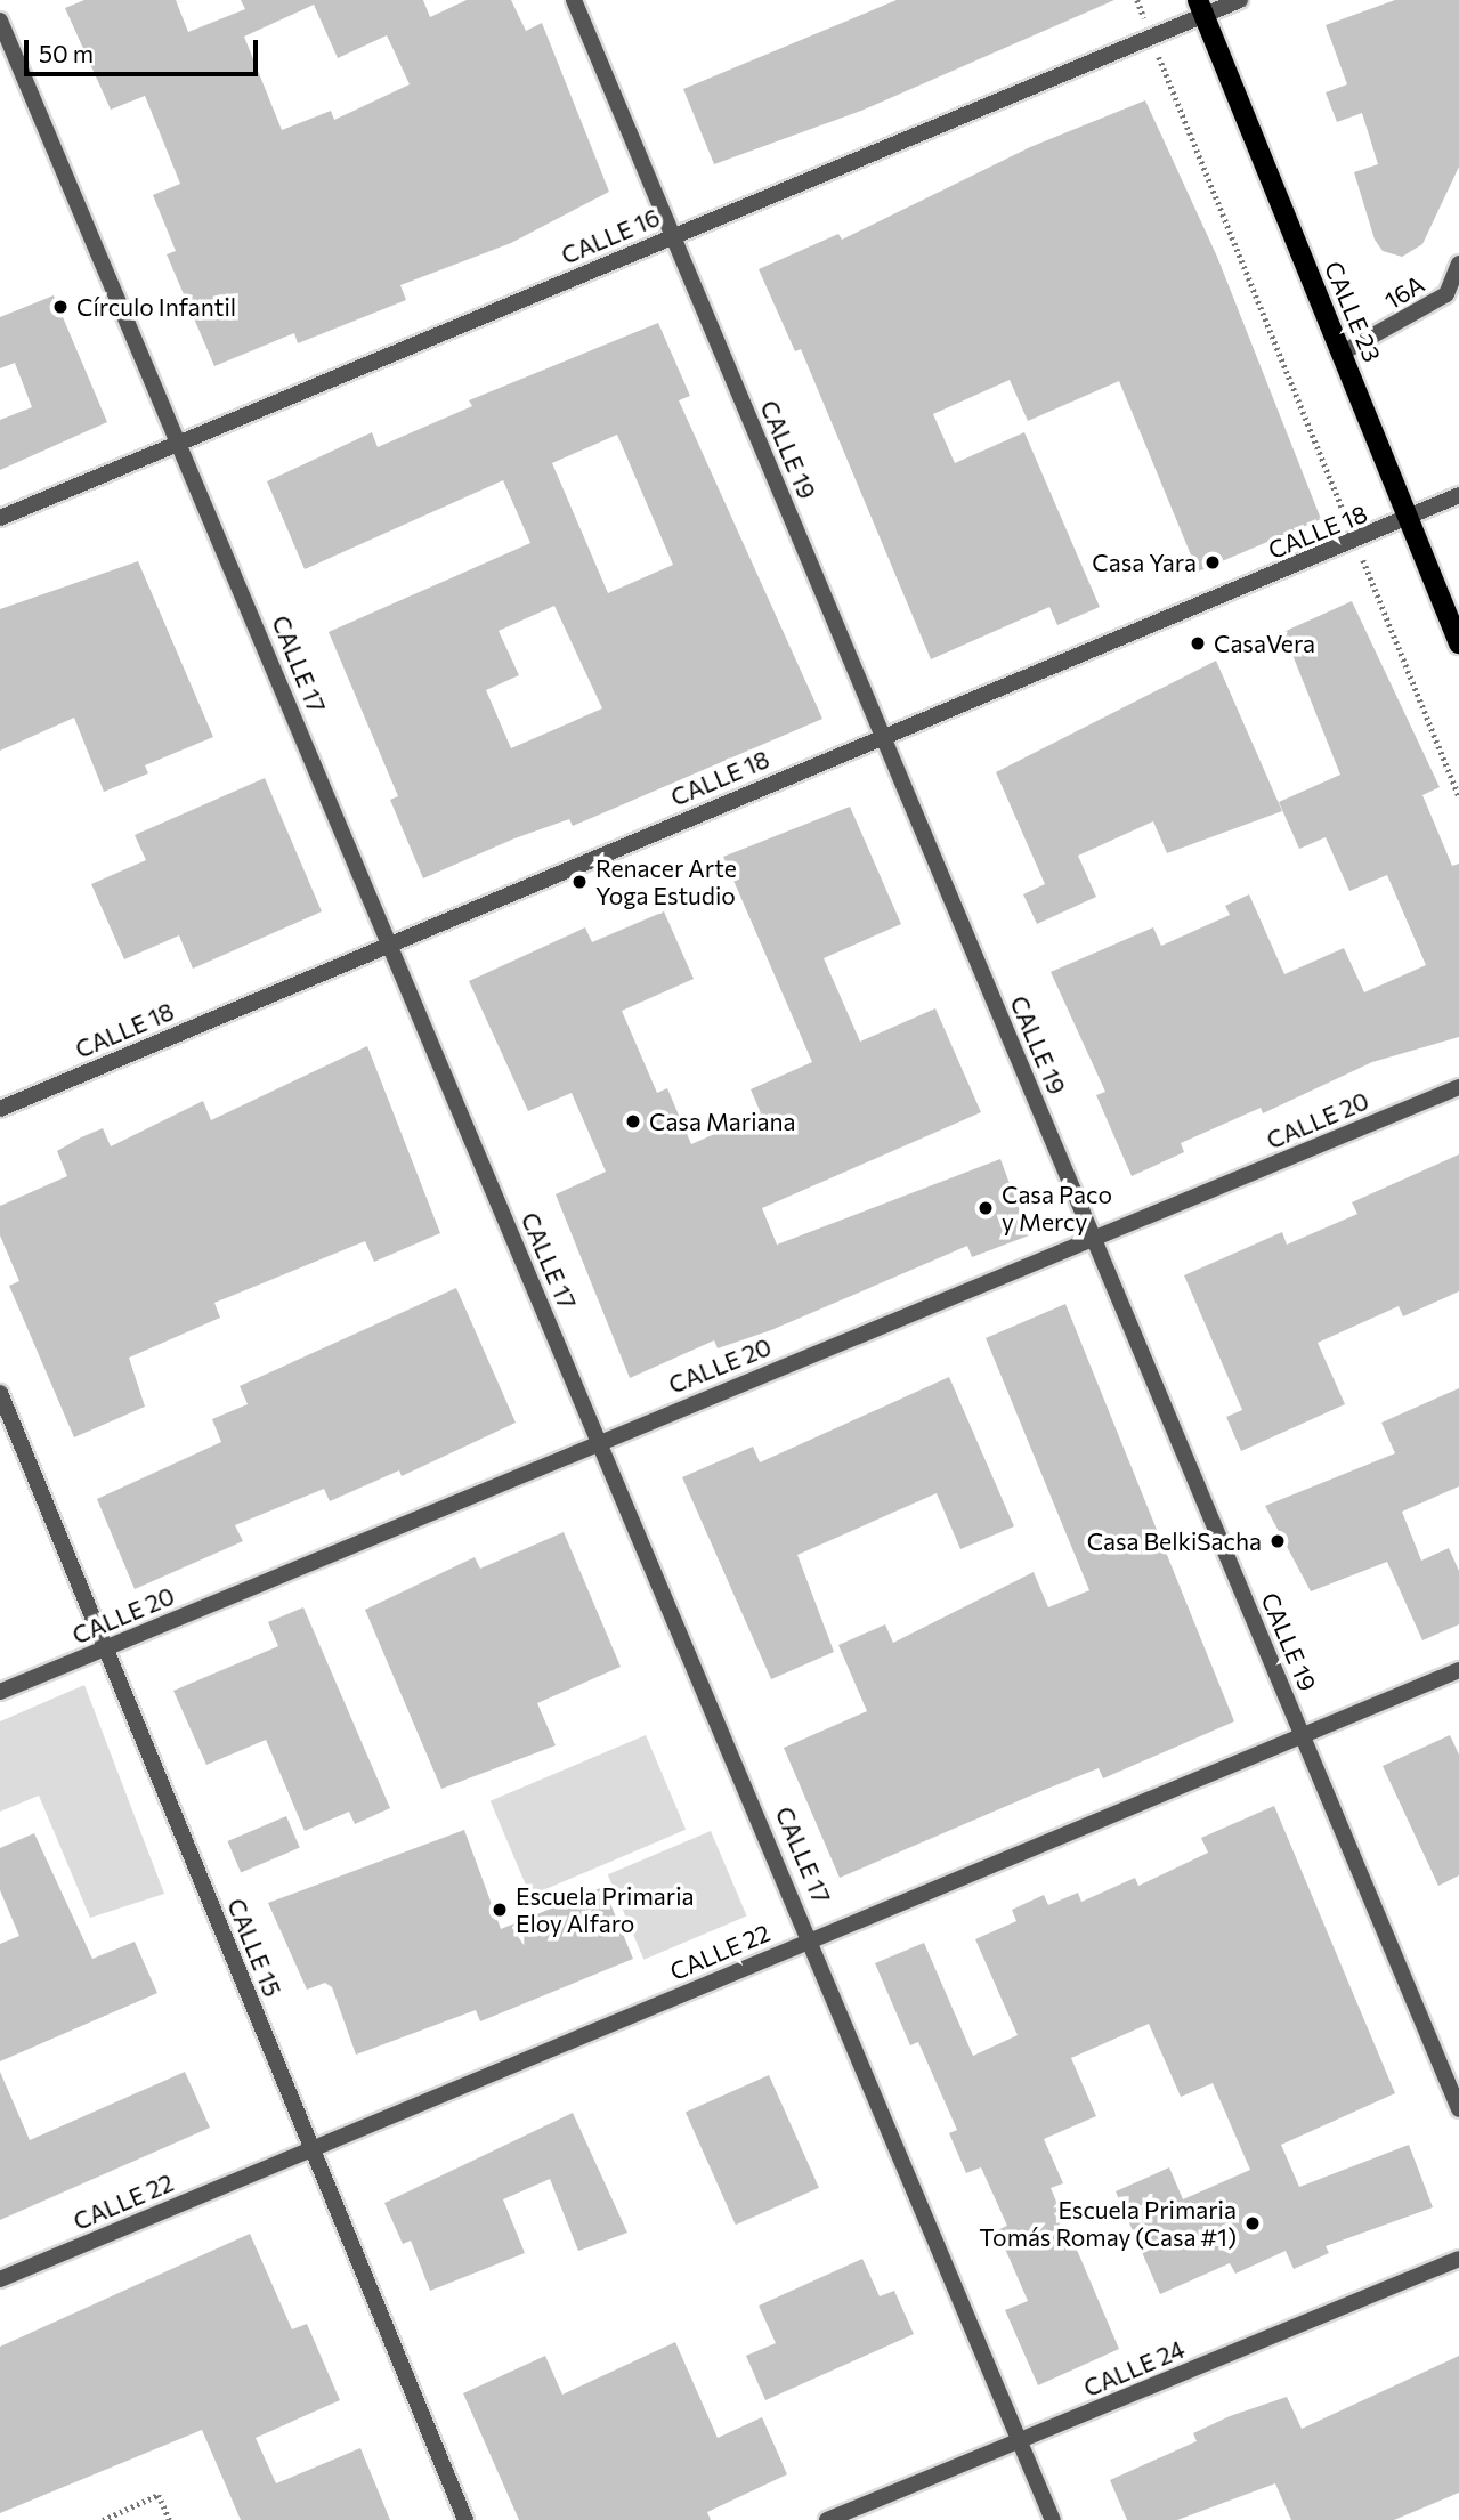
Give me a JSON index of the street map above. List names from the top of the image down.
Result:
{
  "streets": {
    "main road": ["CALLE 23"],
    "street": [
      "CALLE 16",
      "16A",
      "CALLE 19",
      "CALLE 18",
      "CALLE 17",
      "CALLE 20",
      "CALLE 15",
      "CALLE 22",
      "CALLE 24"
    ]
  },
  "crossings": [
    ["CALLE 16", "CALLE 23"],
    ["CALLE 16", "CALLE 19"],
    ["CALLE 16", "CALLE 17"],
    ["16A", "CALLE 23"],
    ["CALLE 23", "CALLE 18"],
    ["CALLE 19", "CALLE 18"],
    ["CALLE 19", "CALLE 20"],
    ["CALLE 19", "CALLE 22"],
    ["CALLE 18", "CALLE 17"],
    ["CALLE 17", "CALLE 20"],
    ["CALLE 17", "CALLE 22"],
    ["CALLE 17", "CALLE 24"],
    ["CALLE 20", "CALLE 15"],
    ["CALLE 15", "CALLE 22"]
  ],
  "places": [
    "Círculo Infantil",
    "Casa Yara",
    "CasaVera",
    "Renacer Arte Yoga Estudio",
    "Casa Mariana",
    "Casa Paco y Mercy",
    "Casa BelkiSacha",
    "Escuela Primaria Eloy Alfaro",
    "Escuela Primaria Tomás Romay (Casa #1)"
  ],
  "scale_bar": "50 m"
}
